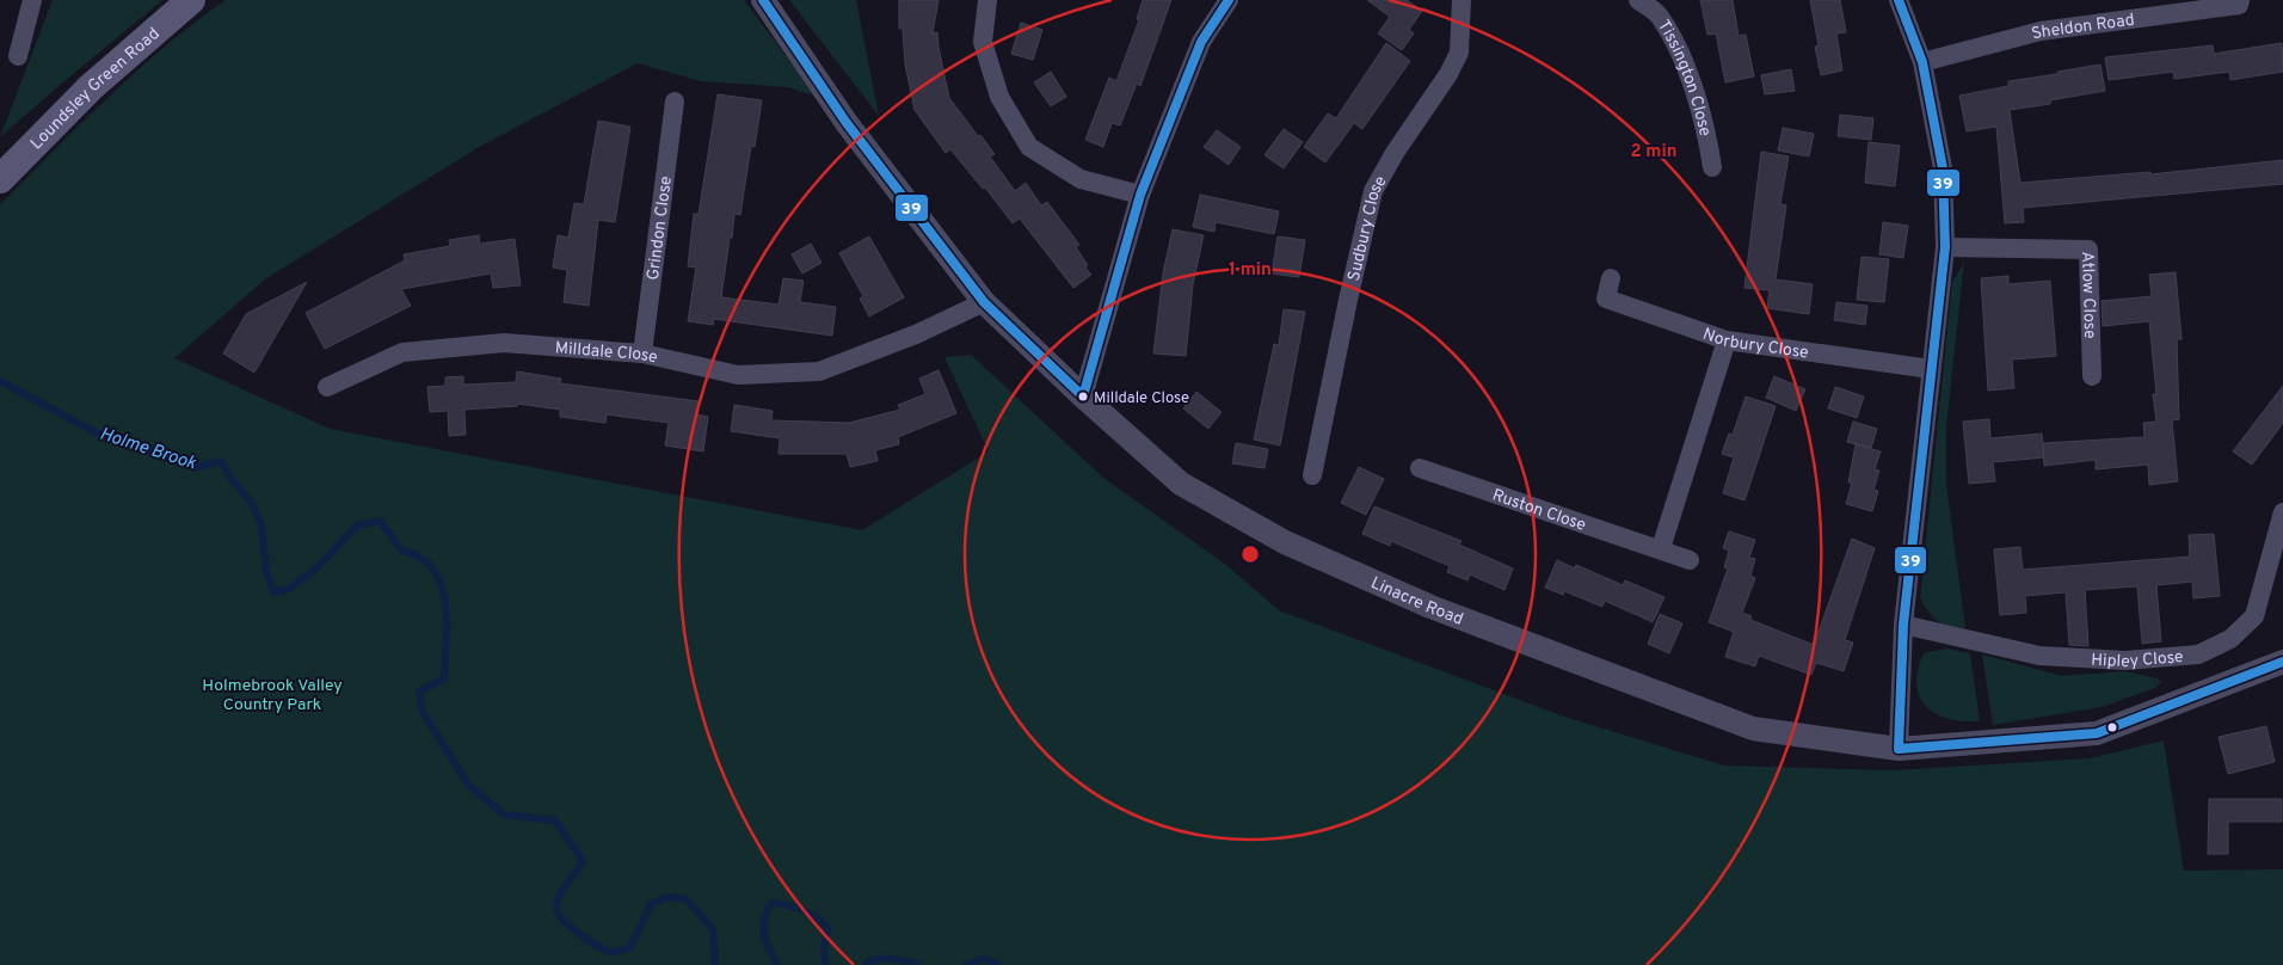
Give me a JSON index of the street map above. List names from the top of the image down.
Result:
{
  "streets": {
    "main road": ["Loundsley Green Road"],
    "street": [
      "Sheldon Road",
      "Tissington Close",
      "Grindon Close",
      "Sudbury Close",
      "Atlow Close",
      "Norbury Close",
      "Milldale Close",
      "Ruston Close",
      "Linacre Road",
      "Hipley Close"
    ]
  },
  "crossings": [
    ["Grindon Close", "Milldale Close"],
    ["Milldale Close", "Linacre Road"]
  ],
  "water": ["Holme Brook"],
  "parks": ["Holmebrook Valley Country Park"],
  "places": ["Milldale Close"],
  "lines": ["transit line 39"],
  "rings": ["2 min", "1 min"]
}
